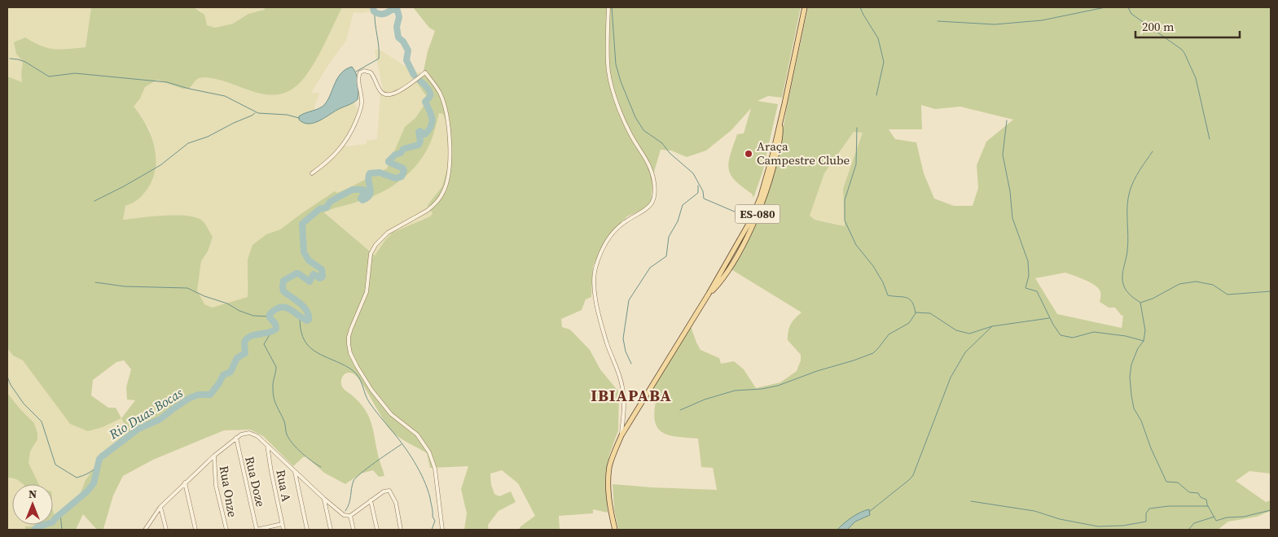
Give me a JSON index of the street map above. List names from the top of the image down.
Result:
{
  "streets": {
    "main road": ["ES-080"],
    "street": ["Rua Doze", "Rua A", "Rua Onze"]
  },
  "districts": ["IBIAPABA"],
  "water": ["Rio Duas Bocas"],
  "places": ["Araça Campestre Clube"],
  "scale_bar": "200 m",
  "north": "top"
}
